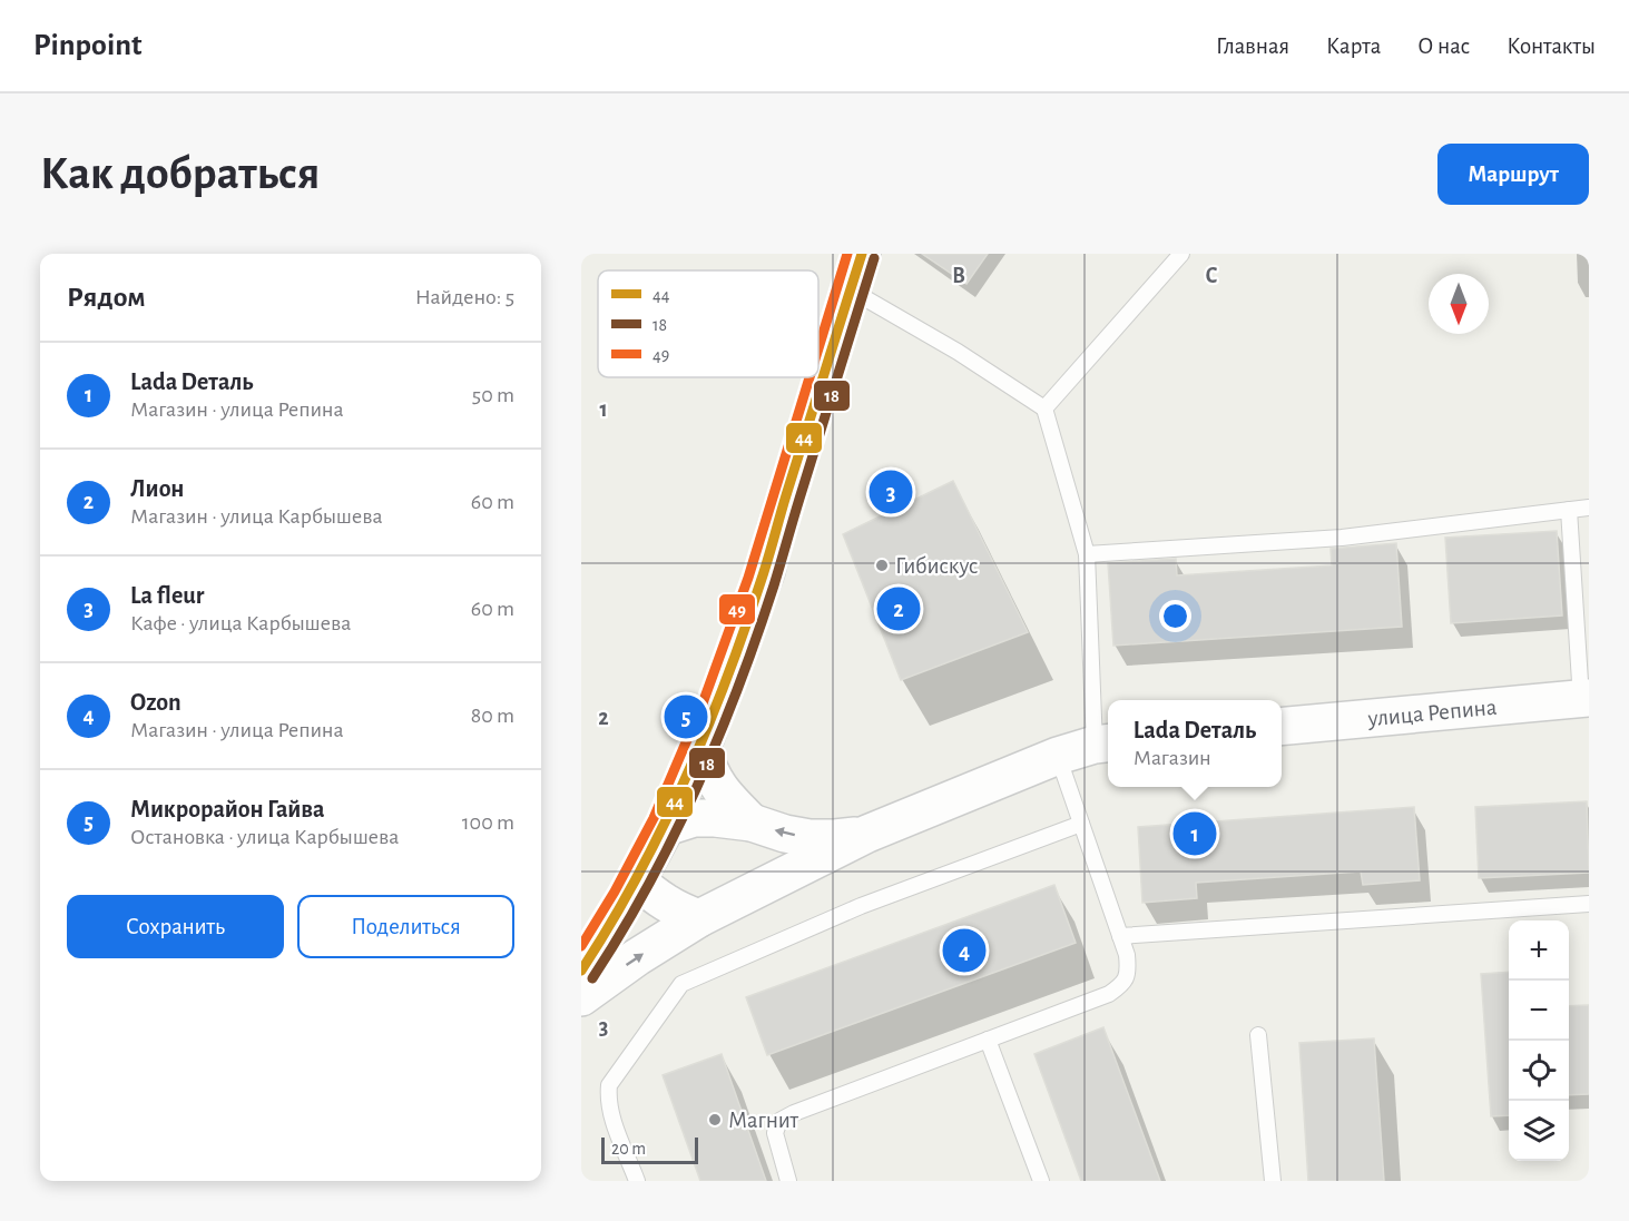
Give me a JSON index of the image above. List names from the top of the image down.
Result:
{
  "streets": {
    "main road": ["улица Репина"]
  },
  "places": ["Гибискус", "Магнит"],
  "lines": ["transit line 44", "transit line 49", "transit line 18"],
  "legend": ["44", "18", "49"],
  "scale_bar": "20 m",
  "north": "bottom",
  "page": {
    "header": "Pinpoint",
    "nav": [
      "Главная",
      "Карта",
      "О нас",
      "Контакты"
    ],
    "buttons": [
      "Маршрут",
      ["Сохранить", "Поделиться"]
    ],
    "title": "Как добраться",
    "heading": ["Рядом", "Найдено: 5"],
    "list": [
      {
        "mark": "1",
        "name": "Lada Dеталь",
        "note": "Магазин · улица Репина",
        "value": "50 m"
      },
      {
        "mark": "2",
        "name": "Лион",
        "note": "Магазин · улица Карбышева",
        "value": "60 m"
      },
      {
        "mark": "3",
        "name": "La fleur",
        "note": "Кафе · улица Карбышева",
        "value": "60 m"
      },
      {
        "mark": "4",
        "name": "Ozon",
        "note": "Магазин · улица Репина",
        "value": "80 m"
      },
      {
        "mark": "5",
        "name": "Микрорайон Гайва",
        "note": "Остановка · улица Карбышева",
        "value": "100 m"
      }
    ],
    "pins": [
      "3",
      "2",
      "5",
      "1",
      "4"
    ],
    "popup": ["Lada Dеталь", "Магазин"],
    "map_buttons": ["+", "−"],
    "scale": "20 m"
  },
  "grid": {
    "columns": ["B", "C"],
    "rows": ["1", "2", "3"]
  }
}
